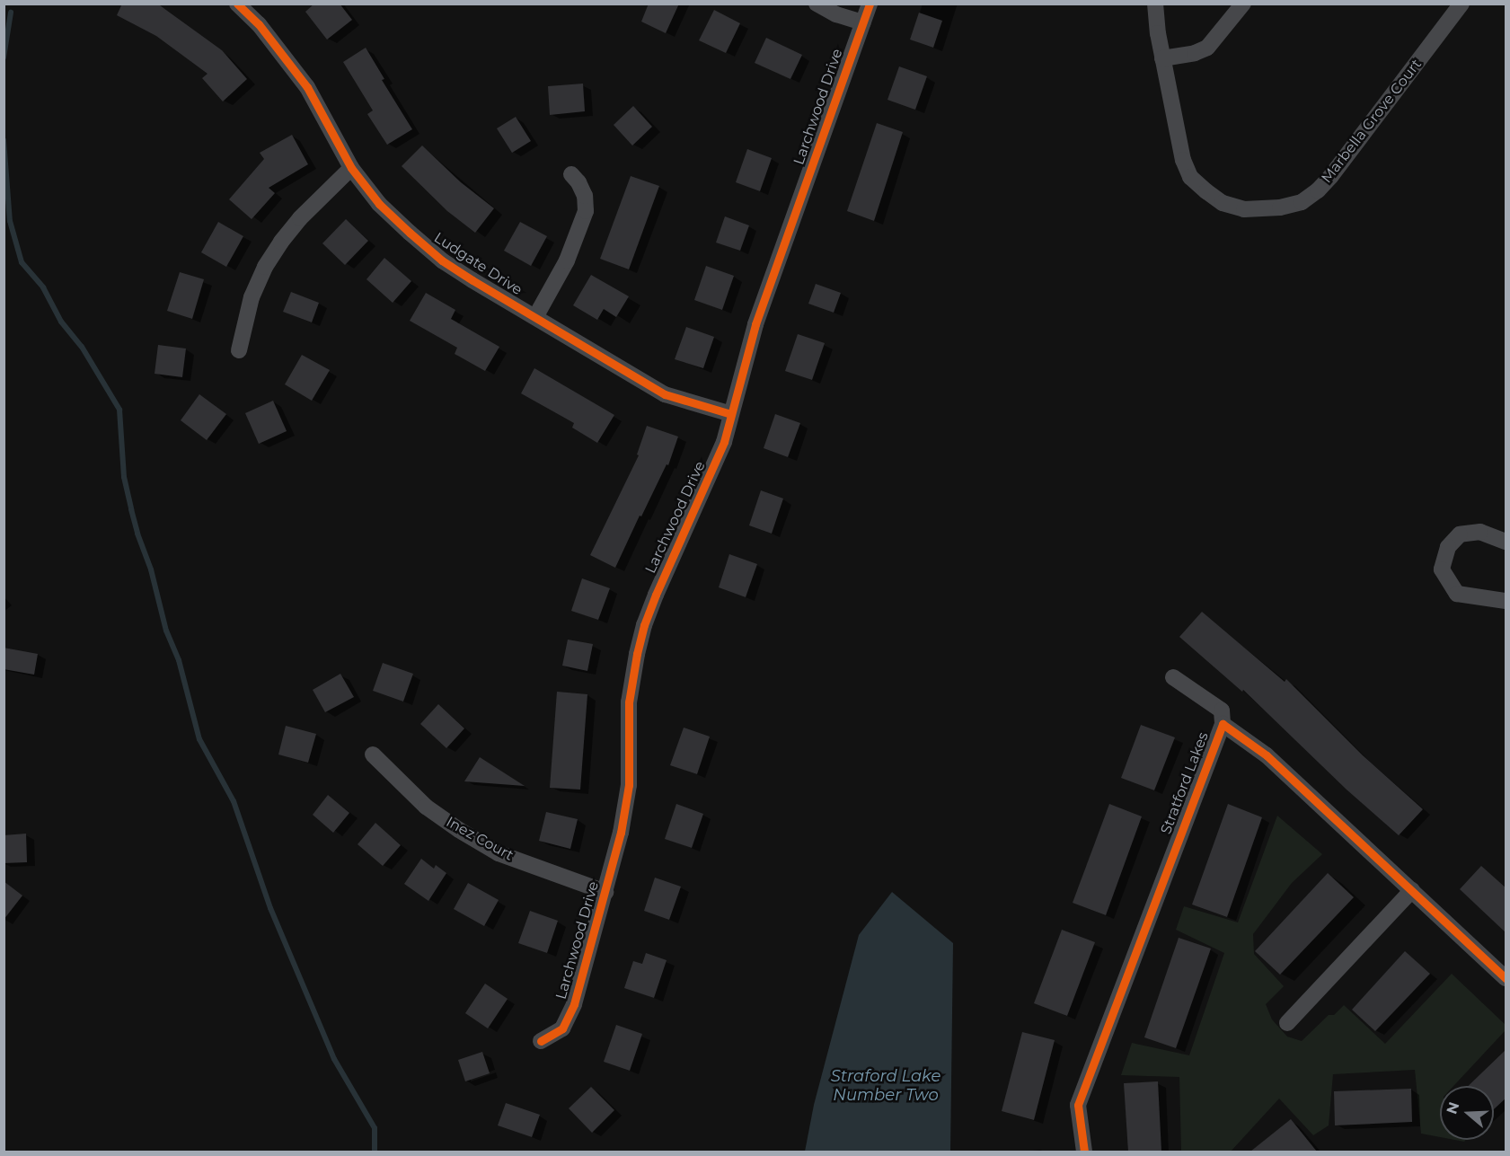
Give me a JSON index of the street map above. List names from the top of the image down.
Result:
{
  "streets": {
    "street": [
      "Larchwood Drive",
      "Marbella Grove Court",
      "Ludgate Drive",
      "Stratford Lakes",
      "Inez Court"
    ]
  },
  "crossings": [
    ["Larchwood Drive", "Ludgate Drive"],
    ["Larchwood Drive", "Inez Court"]
  ],
  "water": ["Straford Lake Number Two"],
  "north": "left"
}
